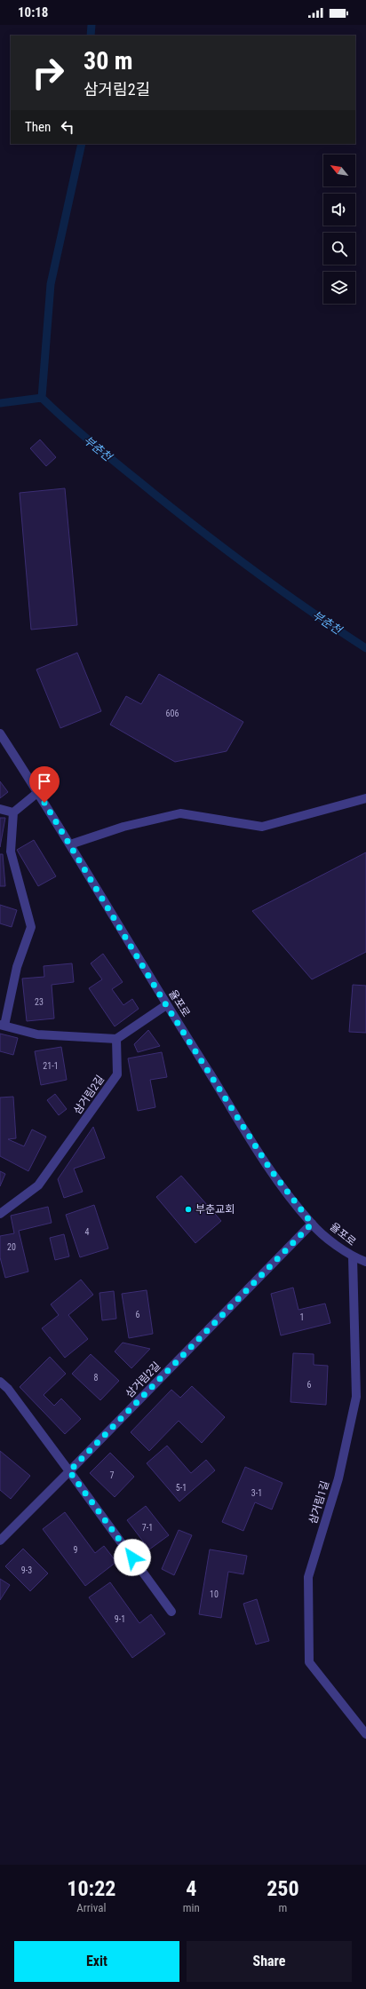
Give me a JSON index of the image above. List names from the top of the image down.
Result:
{
  "streets": {
    "street": ["율포로", "삼거림2길", "삼거림1길"]
  },
  "crossings": [
    ["율포로", "삼거림2길"],
    ["율포로", "삼거림1길"]
  ],
  "water": ["부춘천"],
  "places": ["부춘교회"],
  "house_numbers": [
    "606",
    "23",
    "21-1",
    "4",
    "20",
    "6",
    "1",
    "8",
    "6",
    "7",
    "5-1",
    "3-1",
    "7-1",
    "9",
    "9-3",
    "10",
    "9-1"
  ],
  "north": "top left",
  "page": {
    "status": "10:18",
    "turn": ["30 m", "삼거림2길"],
    "then": "Then",
    "eta": [
      "10:22",
      "Arrival",
      "4",
      "min",
      "250",
      "m"
    ],
    "buttons": ["Exit", "Share"]
  }
}
